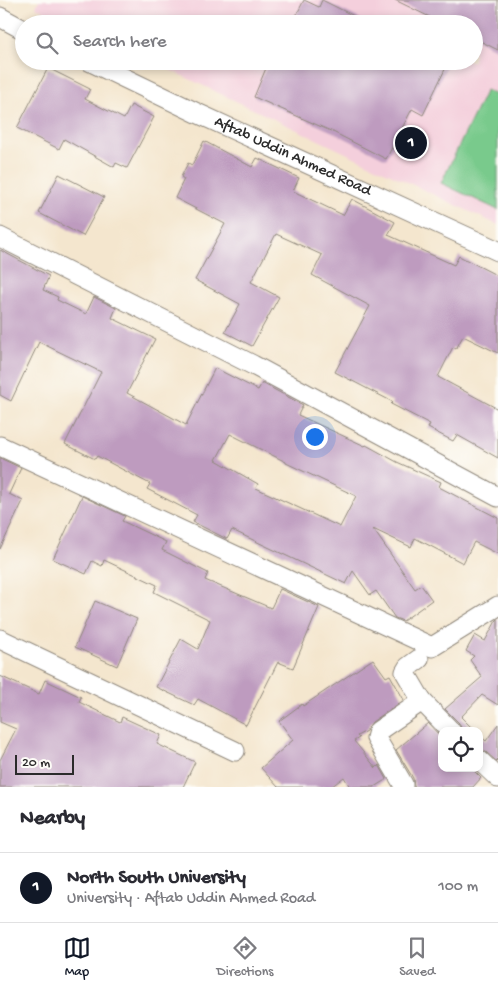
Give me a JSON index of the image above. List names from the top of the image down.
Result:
{
  "streets": {
    "street": ["Aftab Uddin Ahmed Road"]
  },
  "scale_bar": "20 m",
  "page": {
    "search": "Search here",
    "pins": "1",
    "scale": "20 m",
    "heading": "Nearby",
    "list": [
      {
        "mark": "1",
        "name": "North South University",
        "note": "University · Aftab Uddin Ahmed Road",
        "value": "100 m"
      }
    ],
    "nav": ["Map", "Directions", "Saved"]
  }
}
